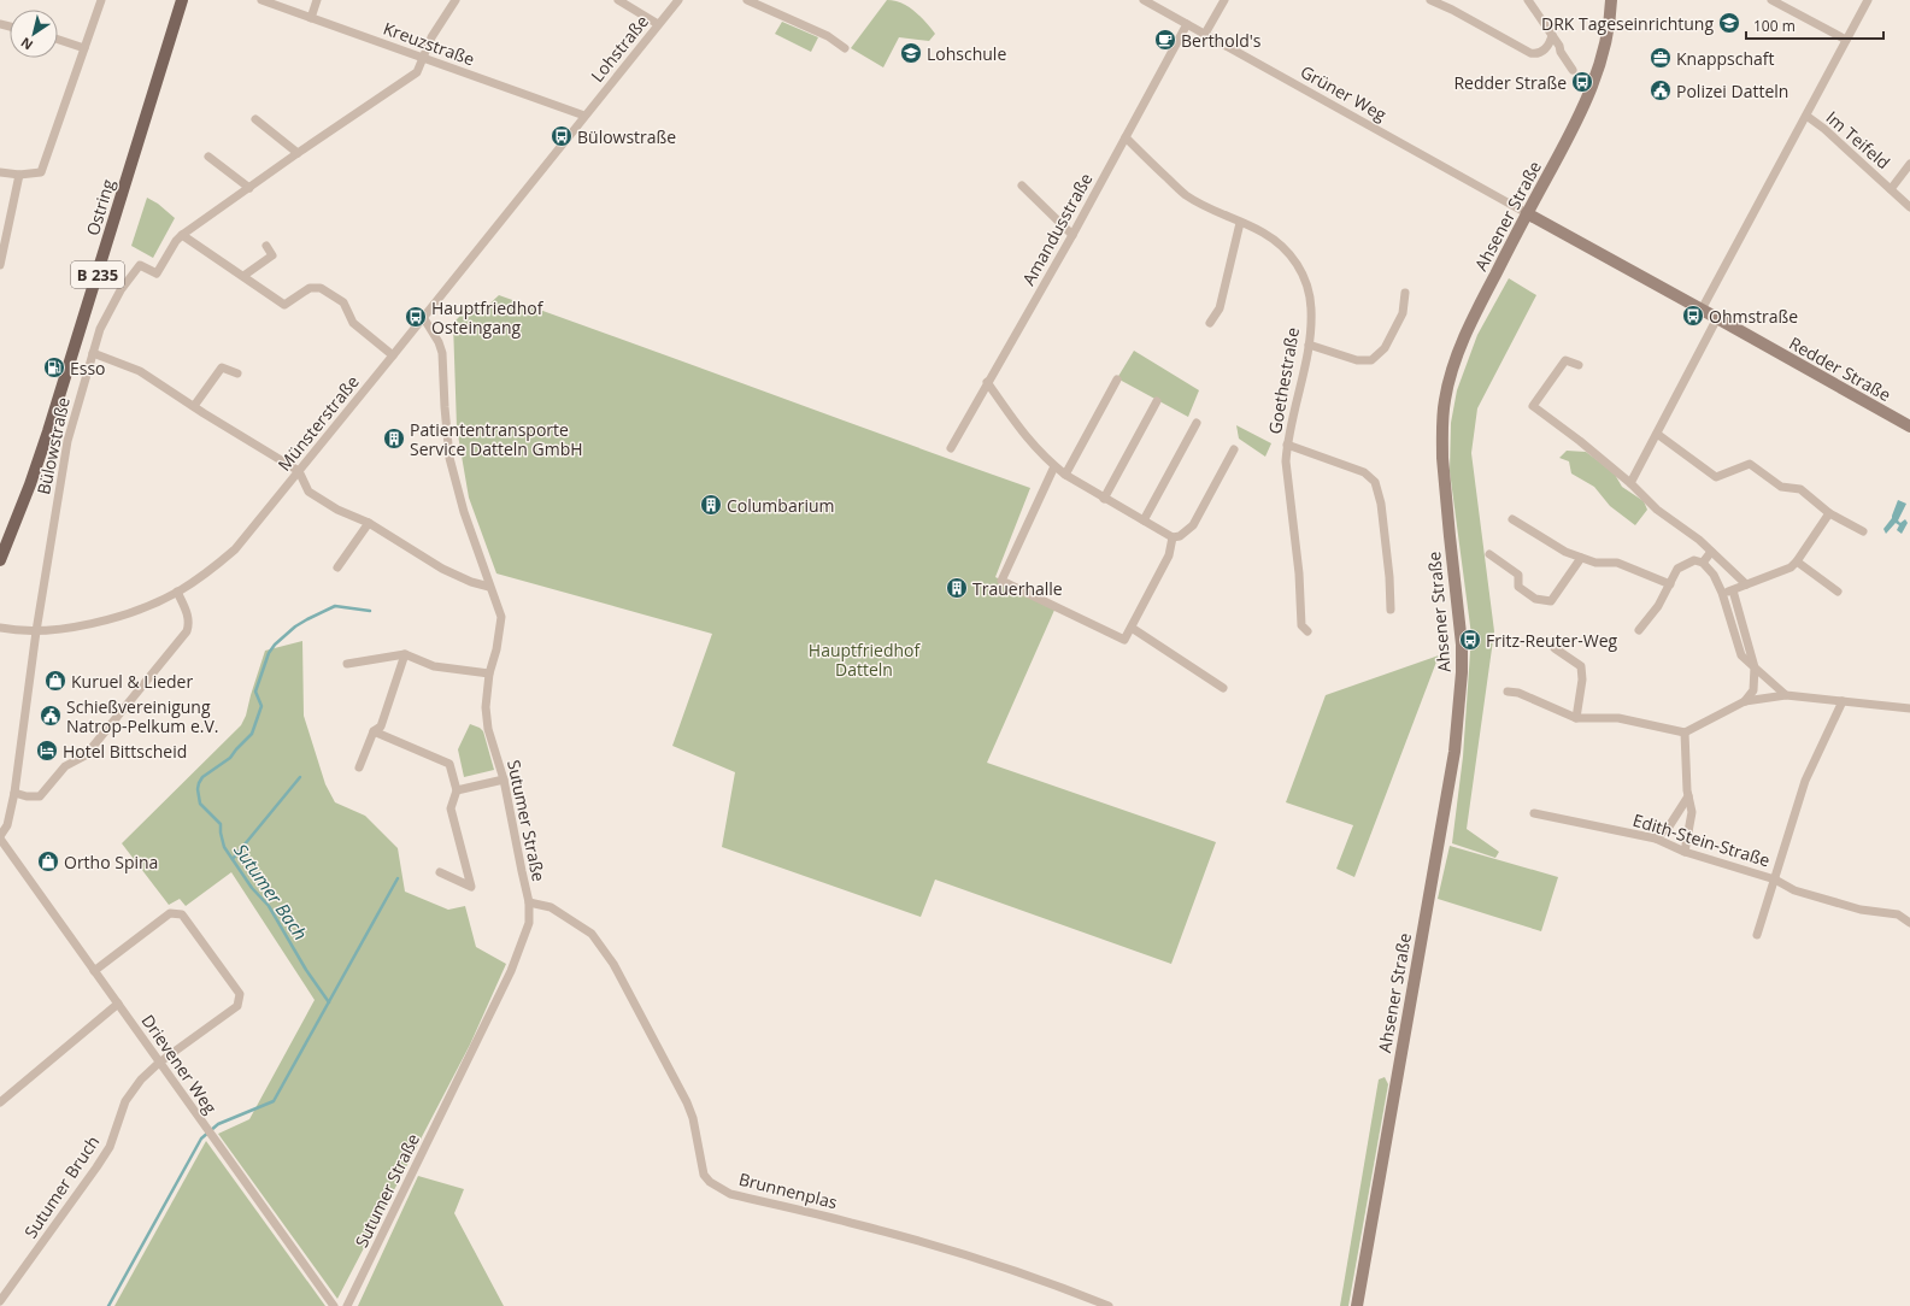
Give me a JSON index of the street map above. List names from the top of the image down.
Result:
{
  "streets": {
    "main road": [
      "Ostring",
      "Ahsener Straße",
      "B 235",
      "Redder Straße"
    ],
    "street": [
      "Kreuzstraße",
      "Lohstraße",
      "Grüner Weg",
      "Im Teifeld",
      "Amandusstraße",
      "Goethestraße",
      "Münsterstraße",
      "Bülowstraße",
      "Sutumer Straße",
      "Edith-Stein-Straße",
      "Drievener Weg",
      "Sutumer Bruch",
      "Brunnenplas"
    ]
  },
  "crossings": [
    ["Kreuzstraße", "Lohstraße"],
    ["Kreuzstraße", "Münsterstraße"],
    ["Kreuzstraße", "Bülowstraße"],
    ["Lohstraße", "Münsterstraße"],
    ["Grüner Weg", "Ahsener Straße"],
    ["Grüner Weg", "Amandusstraße"],
    ["Grüner Weg", "Redder Straße"],
    ["Ahsener Straße", "Redder Straße"],
    ["Amandusstraße", "Goethestraße"],
    ["Münsterstraße", "Bülowstraße"],
    ["Münsterstraße", "Sutumer Straße"],
    ["Bülowstraße", "Drievener Weg"],
    ["Sutumer Straße", "Brunnenplas"],
    ["Drievener Weg", "Sutumer Bruch"]
  ],
  "water": ["Sutumer Bach"],
  "parks": ["Hauptfriedhof Datteln"],
  "places": {
    "school or university": ["DRK Tageseinrichtung", "Lohschule"],
    "cafe": ["Berthold's"],
    "office": ["Knappschaft"],
    "bus stop": [
      "Redder Straße",
      "Bülowstraße",
      "Ohmstraße",
      "Hauptfriedhof Osteingang",
      "Fritz-Reuter-Weg"
    ],
    "public building": ["Polizei Datteln", "Schießvereinigung Natrop-Pelkum e.V."],
    "fuel station": ["Esso"],
    "building": ["Patiententransporte Service Datteln GmbH", "Columbarium", "Trauerhalle"],
    "shop": ["Kuruel & Lieder", "Ortho Spina"],
    "hotel": ["Hotel Bittscheid"]
  },
  "scale_bar": "100 m",
  "north": "bottom left"
}
